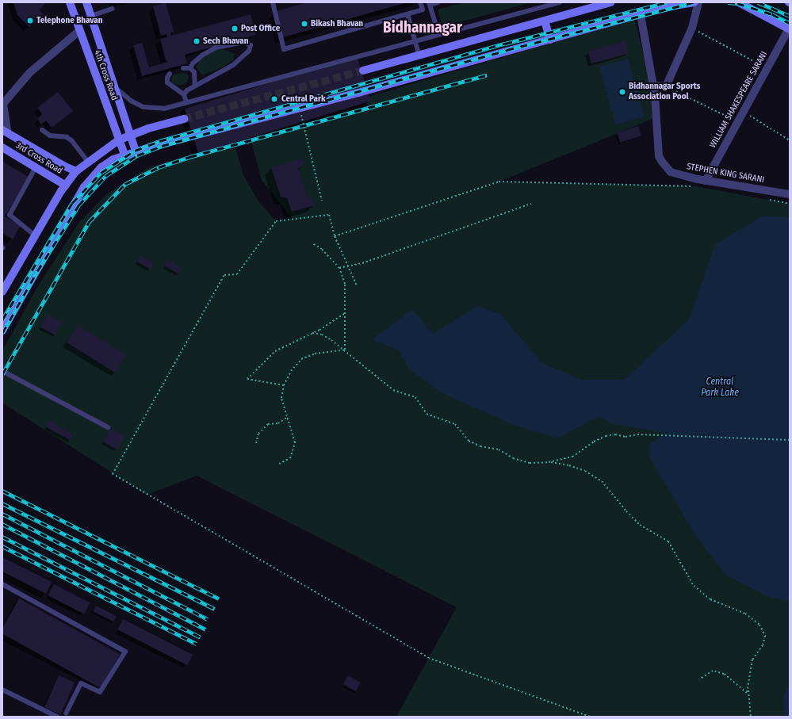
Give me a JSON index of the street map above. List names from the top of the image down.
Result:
{
  "streets": {
    "main road": ["4th Cross Road", "3rd Cross Road"],
    "street": ["WILLIAM SHAKESPEARE SARANI", "STEPHEN KING SARANI"]
  },
  "crossings": [
    ["WILLIAM SHAKESPEARE SARANI", "STEPHEN KING SARANI"]
  ],
  "districts": ["Bidhannagar"],
  "water": ["Central Park Lake"],
  "places": [
    "Telephone Bhavan",
    "Bikash Bhavan",
    "Post Office",
    "Sech Bhavan",
    "Bidhannagar Sports Association Pool",
    "Central Park"
  ]
}
